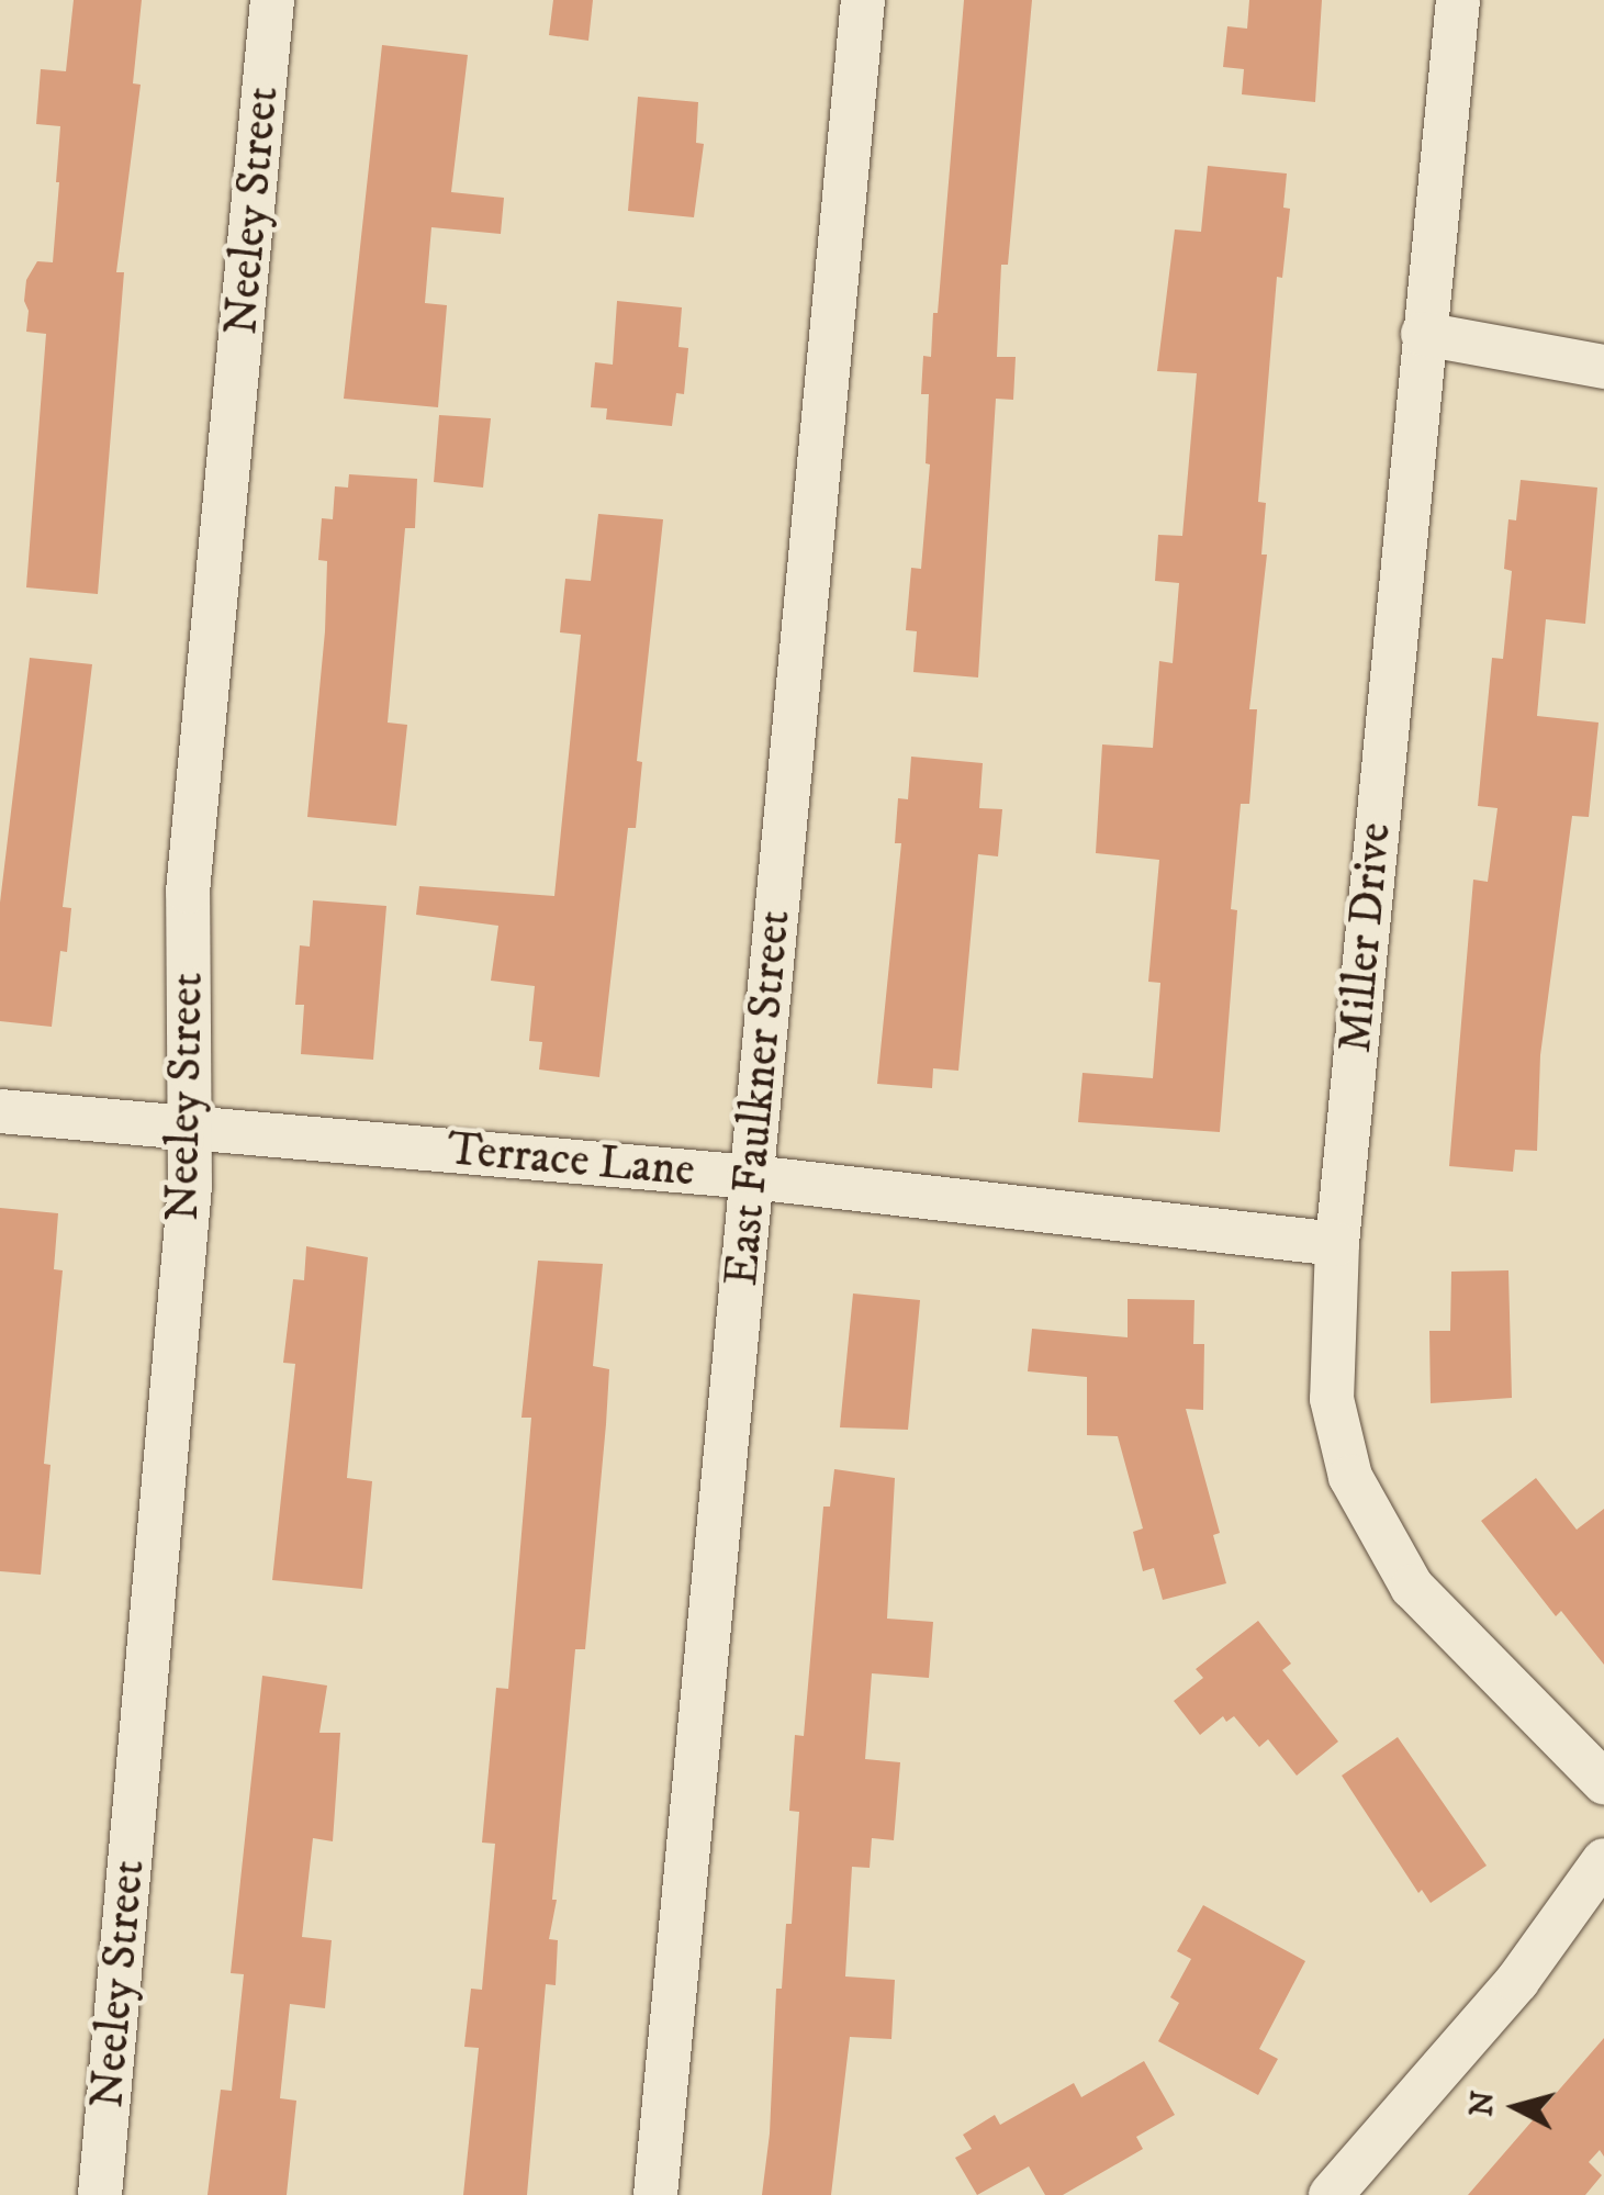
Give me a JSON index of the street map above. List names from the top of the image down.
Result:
{
  "streets": {
    "street": [
      "Neeley Street",
      "Miller Drive",
      "East Faulkner Street",
      "Terrace Lane"
    ]
  },
  "crossings": [
    ["Neeley Street", "Terrace Lane"],
    ["Miller Drive", "Terrace Lane"],
    ["East Faulkner Street", "Terrace Lane"]
  ],
  "north": "left"
}
